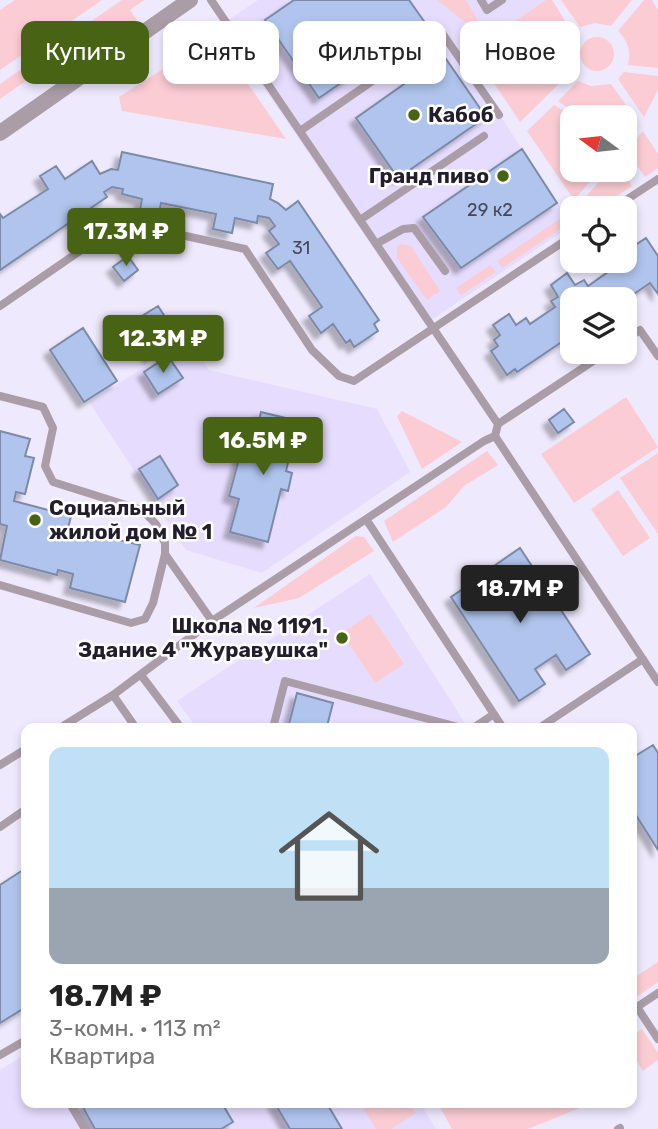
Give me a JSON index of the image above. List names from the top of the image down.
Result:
{
  "places": [
    "Кабоб",
    "Гранд пиво",
    "Социальный жилой дом № 1",
    "Школа № 1191. Здание 4 \"Журавушка\""
  ],
  "house_numbers": ["29 к2", "31"],
  "north": "left",
  "page": {
    "chip": [
      "Купить",
      "Снять",
      "Фильтры",
      "Новое"
    ],
    "price": [
      "17.3M ₽",
      "12.3M ₽",
      "16.5M ₽",
      "18.7M ₽"
    ],
    "list": [
      {
        "name": "18.7M ₽",
        "note": "3-комн. · 113 m² · Квартира"
      }
    ]
  }
}
